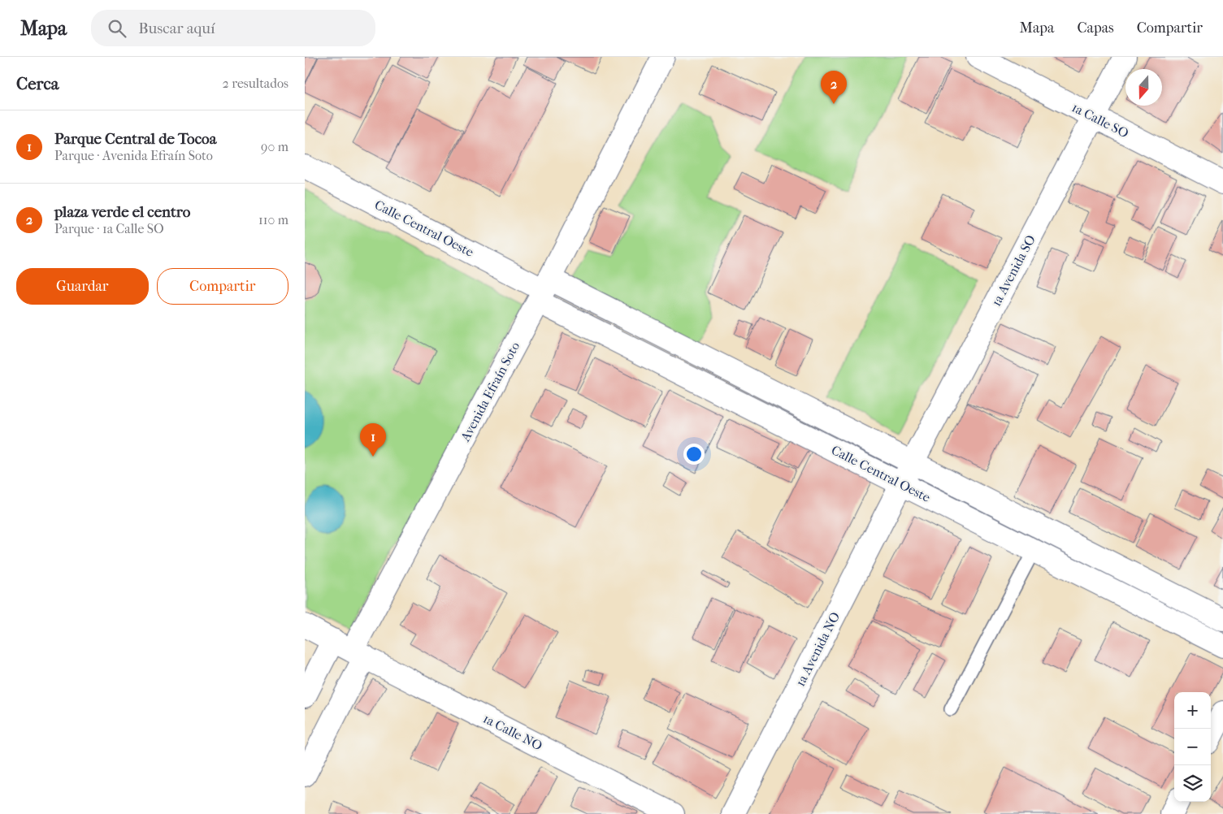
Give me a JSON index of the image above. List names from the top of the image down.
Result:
{
  "streets": {
    "street": [
      "1a Calle SO",
      "Calle Central Oeste",
      "1a Avenida SO",
      "Avenida Efraín Soto",
      "1a Avenida NO",
      "1a Calle NO"
    ]
  },
  "crossings": [
    ["1a Calle SO", "1a Avenida SO"],
    ["Calle Central Oeste", "1a Avenida SO"],
    ["Calle Central Oeste", "Avenida Efraín Soto"],
    ["Calle Central Oeste", "1a Avenida NO"],
    ["1a Avenida SO", "1a Avenida NO"],
    ["Avenida Efraín Soto", "1a Calle NO"]
  ],
  "north": "bottom",
  "page": {
    "header": "Mapa",
    "search": "Buscar aquí",
    "nav": ["Mapa", "Capas", "Compartir"],
    "heading": ["Cerca", "2 resultados"],
    "pins": ["2", "1"],
    "list": [
      {
        "mark": "1",
        "name": "Parque Central de Tocoa",
        "note": "Parque · Avenida Efraín Soto",
        "value": "90 m"
      },
      {
        "mark": "2",
        "name": "plaza verde el centro",
        "note": "Parque · 1a Calle SO",
        "value": "110 m"
      }
    ],
    "buttons": ["Guardar", "Compartir"],
    "map_buttons": ["+", "−"]
  }
}
